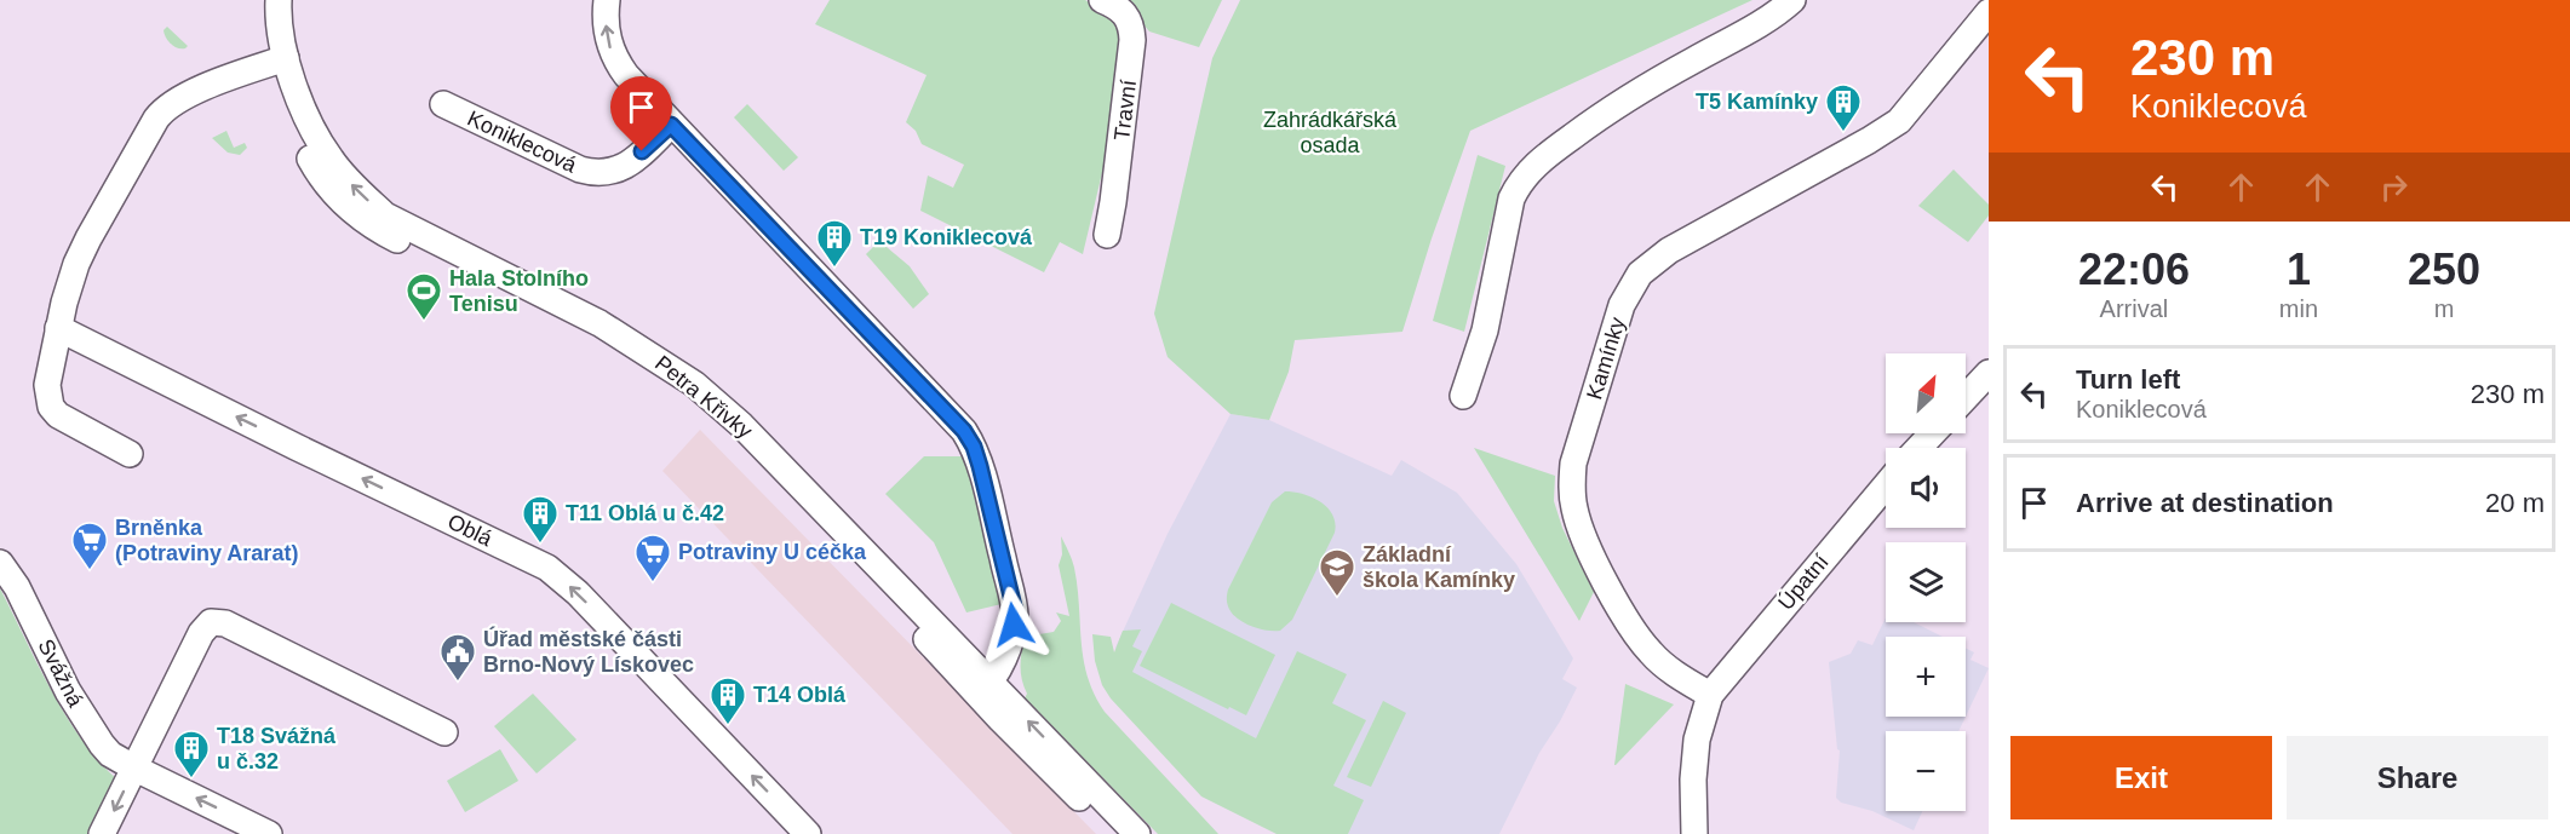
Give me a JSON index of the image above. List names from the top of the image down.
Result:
{
  "streets": {
    "street": [
      "Travní",
      "Koniklecová",
      "Kamínky",
      "Petra Křivky",
      "Oblá",
      "Úpatní",
      "Svážná"
    ]
  },
  "crossings": [
    ["Kamínky", "Úpatní"]
  ],
  "one_way": ["Oblá", "Svážná"],
  "parks": ["Zahrádkářská osada"],
  "places": {
    "building": [
      "T5 Kamínky",
      "T19 Koniklecová",
      "T11 Oblá u č.42",
      "T14 Oblá",
      "T18 Svážná u č.32"
    ],
    "sports": ["Hala Stolního Tenisu"],
    "supermarket": ["Brněnka (Potraviny Ararat)", "Potraviny U céčka"],
    "school or university": ["Základní škola Kamínky"],
    "public building": ["Úřad městské části Brno-Nový Lískovec"]
  },
  "north": "top right",
  "page": {
    "turn": ["230 m", "Koniklecová"],
    "eta": [
      "22:06",
      "Arrival",
      "1",
      "min",
      "250",
      "m"
    ],
    "list": [
      {
        "name": "Turn left",
        "note": "Koniklecová",
        "value": "230 m"
      },
      {
        "name": "Arrive at destination",
        "value": "20 m"
      }
    ],
    "map_buttons": ["+", "−"],
    "buttons": ["Exit", "Share"]
  }
}
